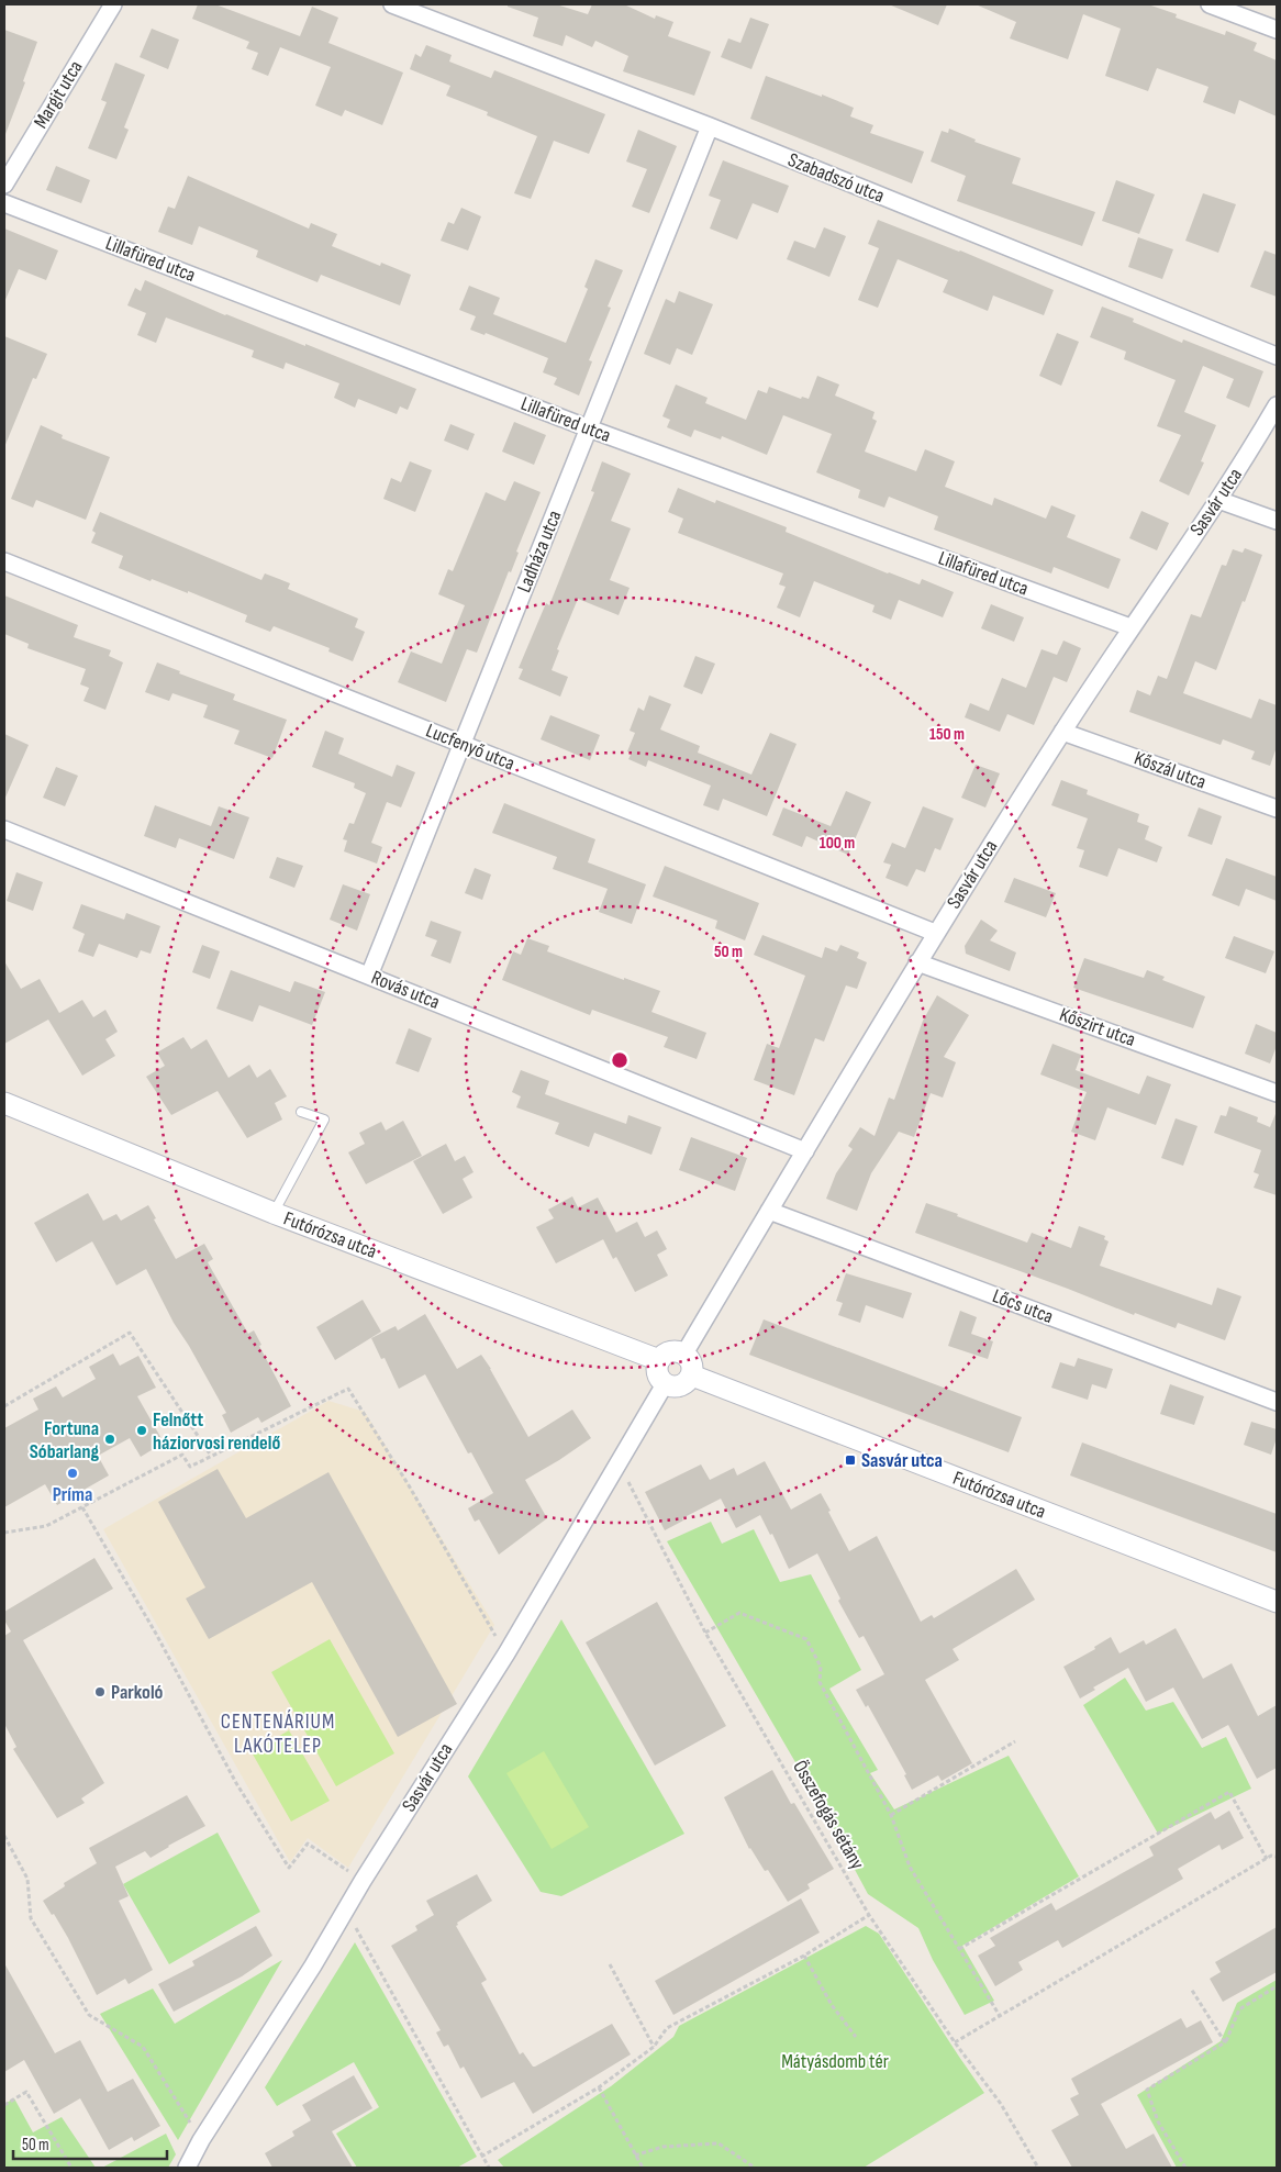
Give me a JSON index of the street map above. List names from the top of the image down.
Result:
{
  "streets": {
    "street": [
      "Margit utca",
      "Szabadszó utca",
      "Lillafüred utca",
      "Sasvár utca",
      "Ladháza utca",
      "Lucfenyő utca",
      "Kőszál utca",
      "Rovás utca",
      "Kőszirt utca",
      "Futórózsa utca",
      "Lőcs utca"
    ],
    "path": ["Összefogás sétány"]
  },
  "crossings": [
    ["Szabadszó utca", "Ladháza utca"],
    ["Lillafüred utca", "Sasvár utca"],
    ["Lillafüred utca", "Ladháza utca"],
    ["Sasvár utca", "Lucfenyő utca"],
    ["Sasvár utca", "Kőszál utca"],
    ["Sasvár utca", "Rovás utca"],
    ["Sasvár utca", "Kőszirt utca"],
    ["Sasvár utca", "Futórózsa utca"],
    ["Sasvár utca", "Lőcs utca"],
    ["Sasvár utca", "Összefogás sétány"],
    ["Ladháza utca", "Lucfenyő utca"],
    ["Ladháza utca", "Rovás utca"]
  ],
  "districts": ["CENTENÁRIUM LAKÓTELEP"],
  "parks": ["Mátyásdomb tér"],
  "places": {
    "other": [
      "Felnőtt háziorvosi rendelő",
      "Fortuna Sóbarlang",
      "Príma",
      "Parkoló"
    ],
    "transit": ["Sasvár utca"]
  },
  "scale_bar": "50 m",
  "rings": ["150 m", "100 m", "50 m"]
}
